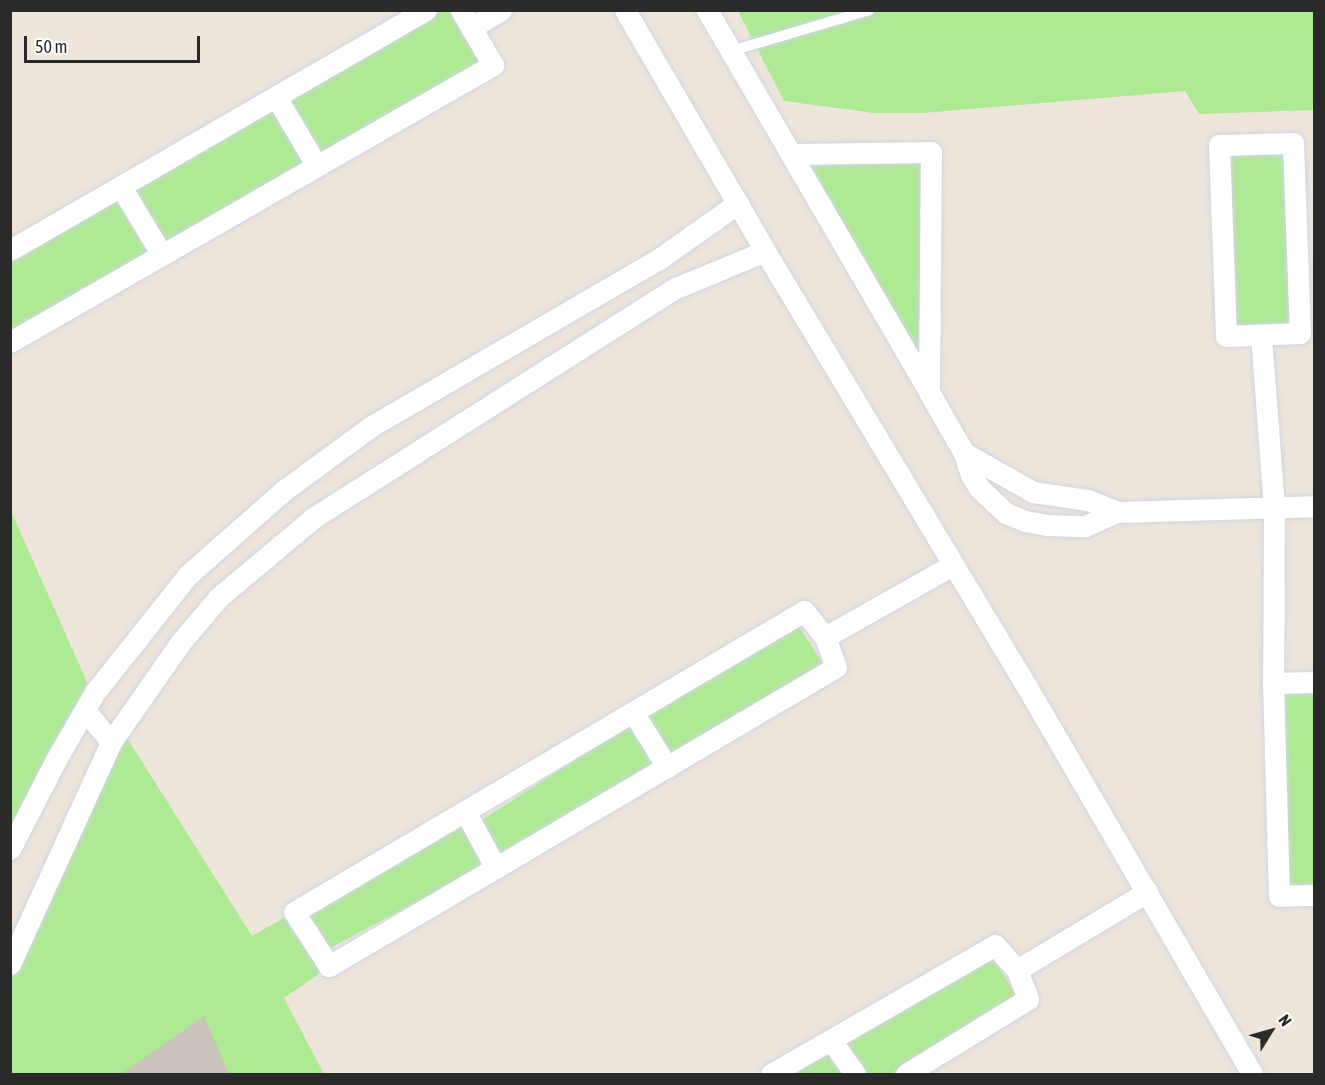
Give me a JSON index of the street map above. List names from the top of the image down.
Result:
{
  "scale_bar": "50 m",
  "north": "top right"
}
